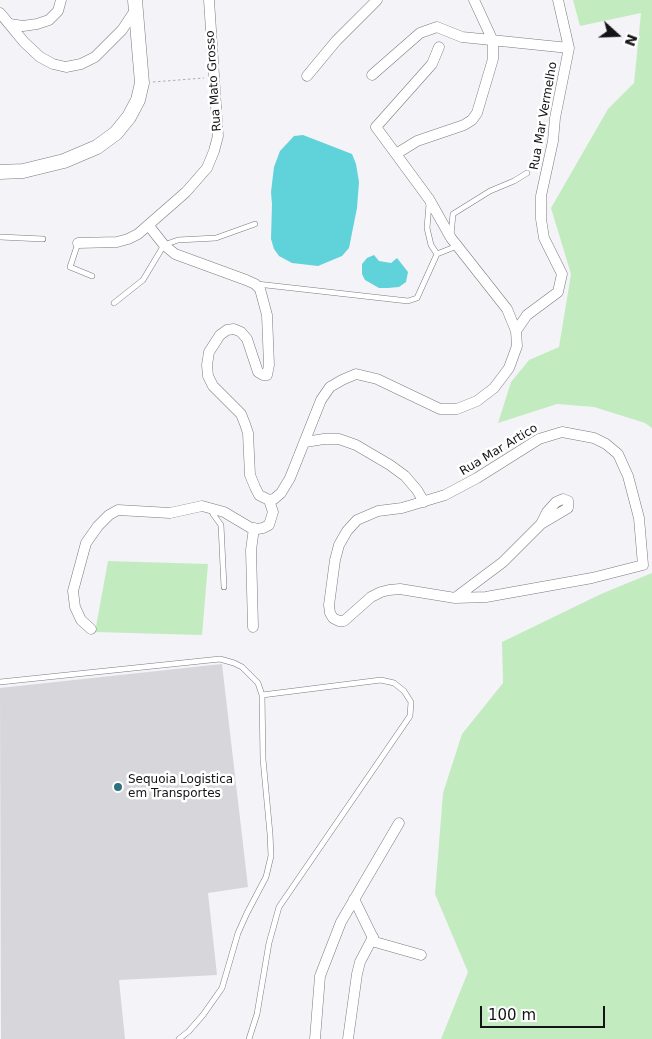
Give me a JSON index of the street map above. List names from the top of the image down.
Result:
{
  "streets": {
    "street": ["Rua Mato Grosso", "Rua Mar Vermelho", "Rua Mar Artico"]
  },
  "places": ["Sequoia Logistica em Transportes"],
  "scale_bar": "100 m",
  "north": "right"
}
